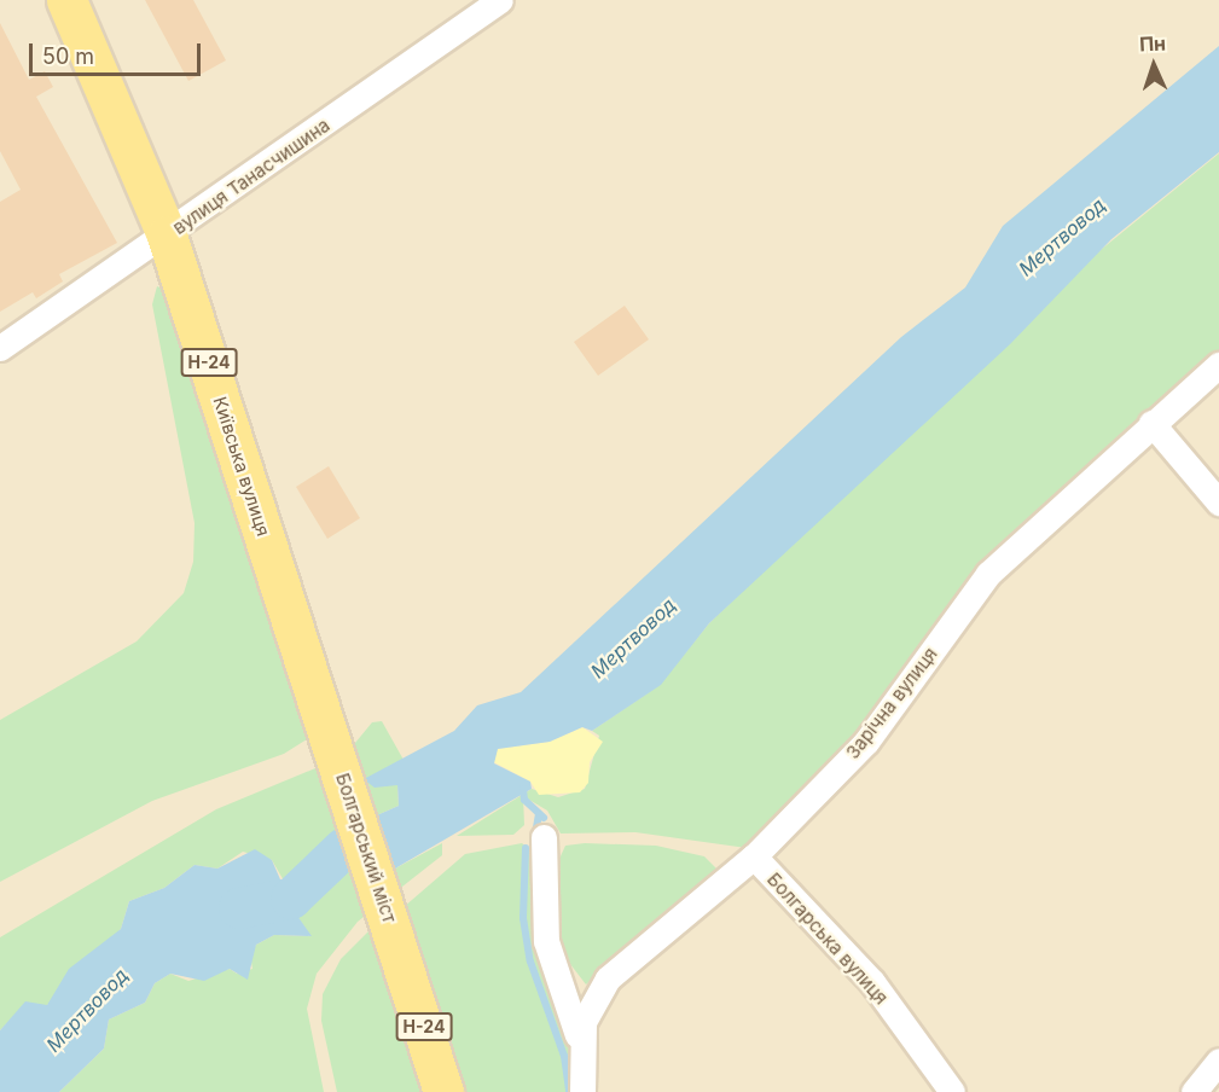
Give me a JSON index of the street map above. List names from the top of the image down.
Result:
{
  "streets": {
    "main road": ["Н-24", "Київська вулиця", "Болгарський міст"],
    "street": ["вулиця Танасчишина", "Зарічна вулиця", "Болгарська вулиця"]
  },
  "crossings": [
    ["вулиця Танасчишина", "Київська вулиця"],
    ["Київська вулиця", "Болгарський міст"],
    ["Зарічна вулиця", "Болгарська вулиця"]
  ],
  "water": ["Мертвовод"],
  "scale_bar": "50 m",
  "north": "top"
}
